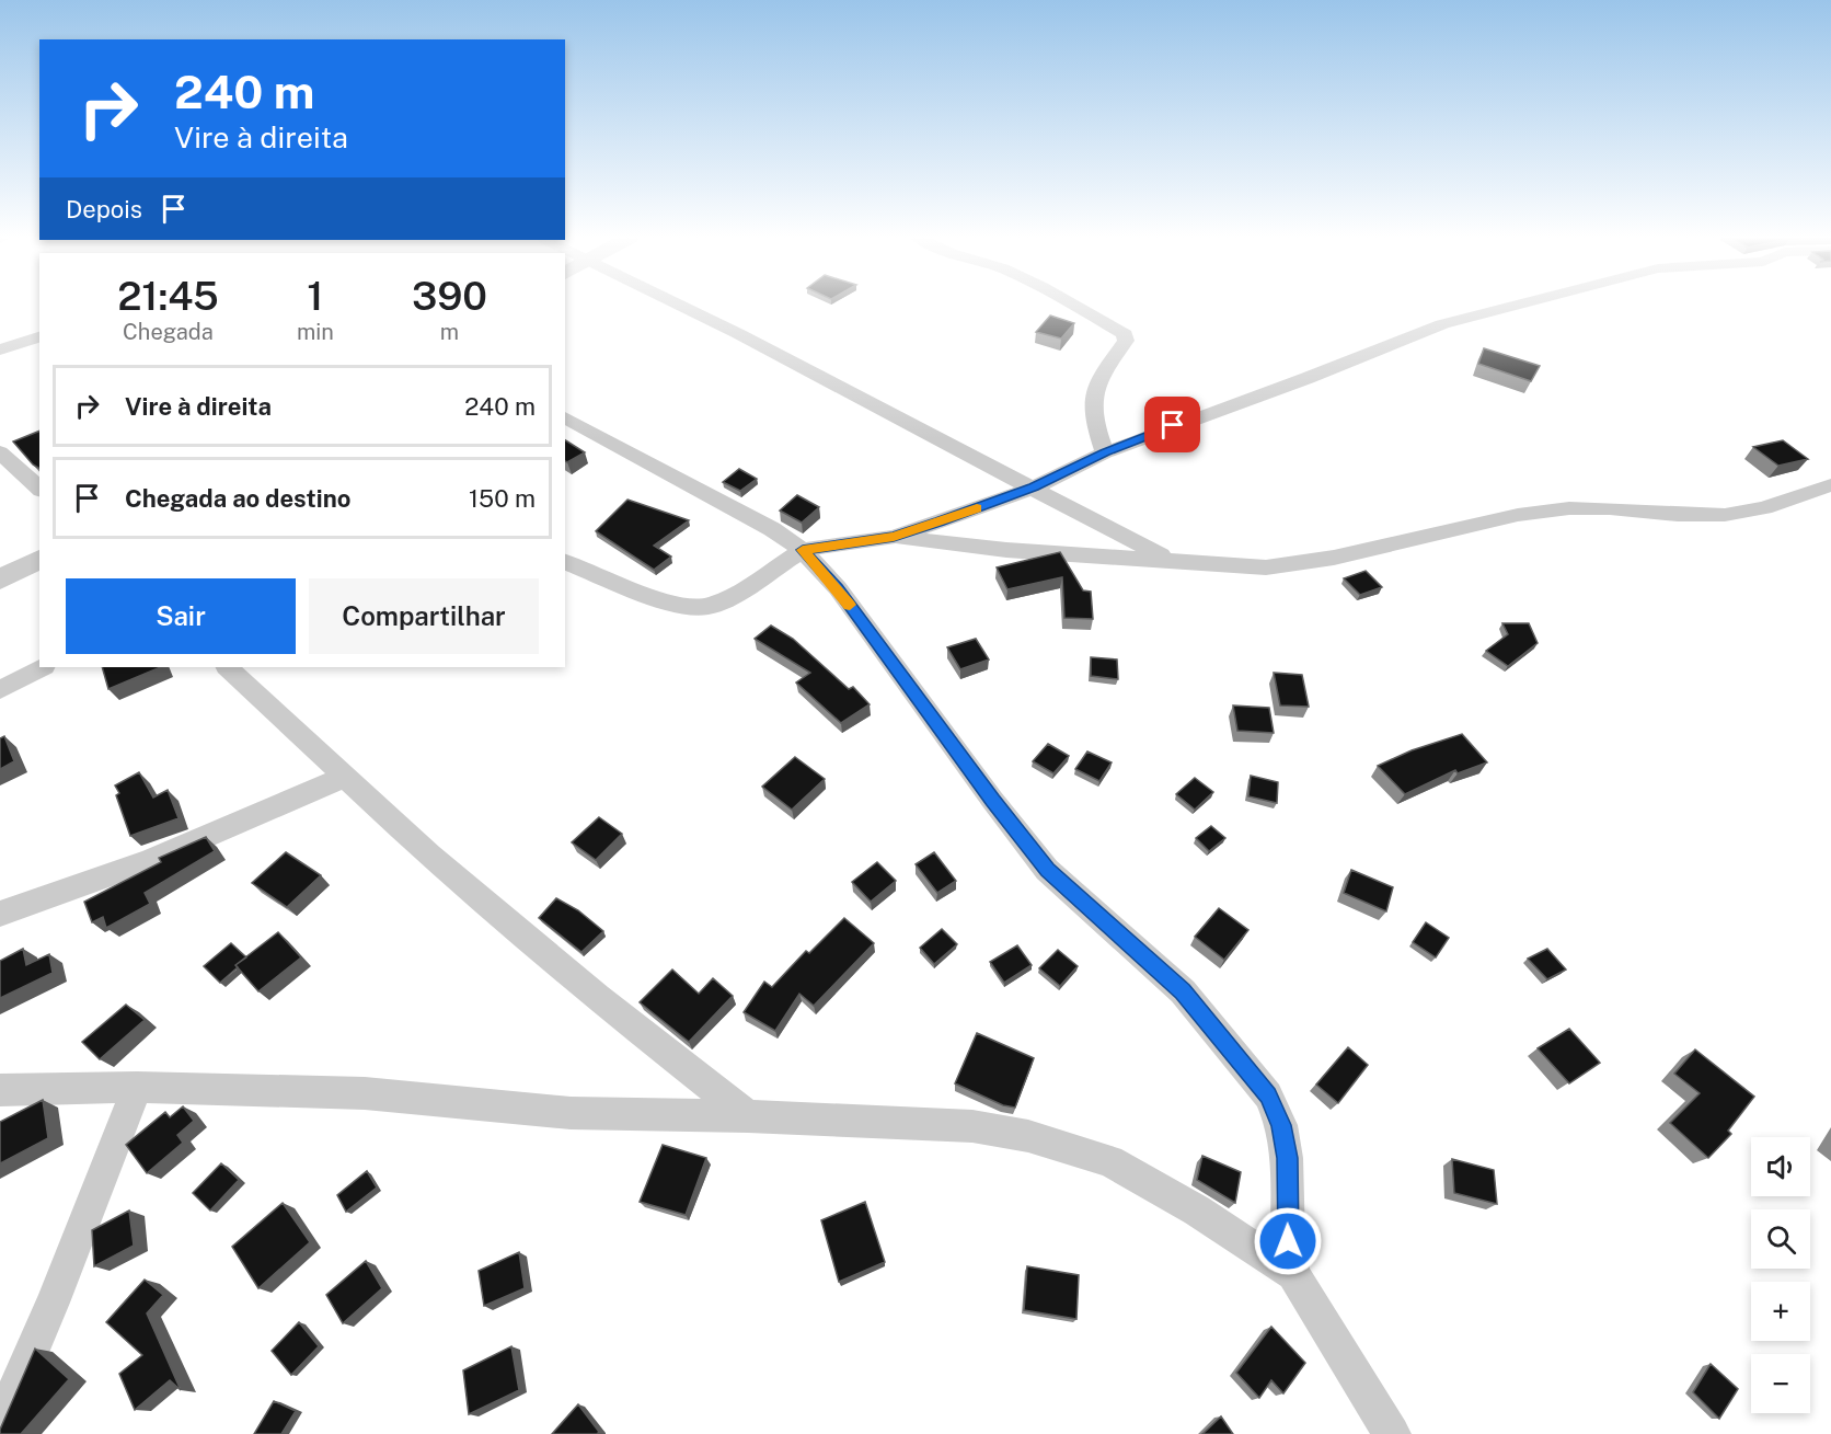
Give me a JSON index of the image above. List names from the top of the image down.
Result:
{
  "page": {
    "turn": ["240 m", "Vire à direita"],
    "then": "Depois",
    "eta": [
      "21:45",
      "Chegada",
      "1",
      "min",
      "390",
      "m"
    ],
    "list": [
      {
        "name": "Vire à direita",
        "value": "240 m"
      },
      {
        "name": "Chegada ao destino",
        "value": "150 m"
      }
    ],
    "buttons": ["Sair", "Compartilhar"],
    "map_buttons": ["+", "−"]
  }
}
